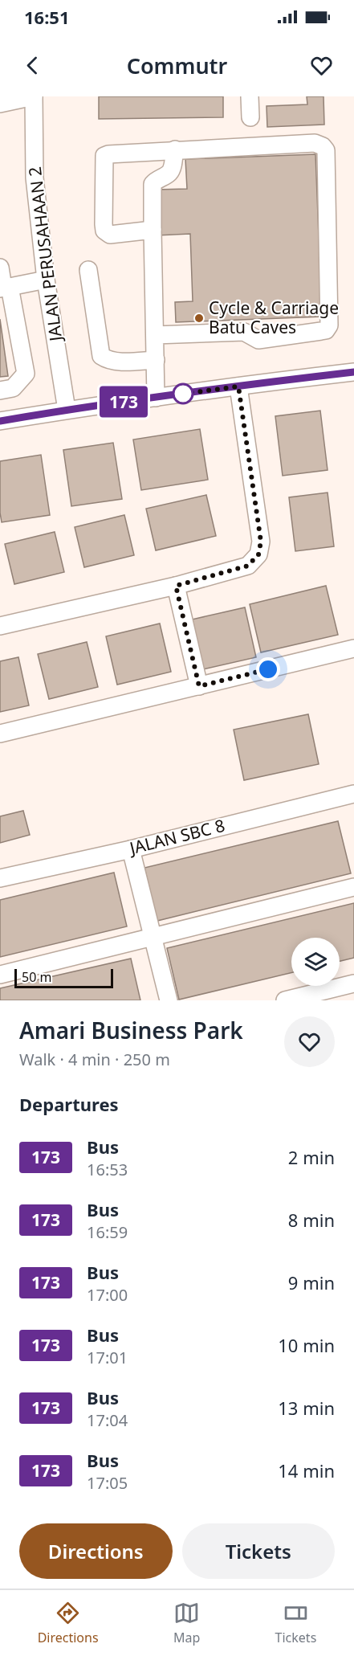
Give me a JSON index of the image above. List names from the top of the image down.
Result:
{
  "streets": {
    "street": ["JALAN PERUSAHAAN 2", "JALAN SBC 8"]
  },
  "places": ["Cycle & Carriage Batu Caves"],
  "lines": ["bus line 173"],
  "scale_bar": "50 m",
  "page": {
    "status": "16:51",
    "header": "Commutr",
    "on_map": "173",
    "scale": "50 m",
    "heading": [
      ["Amari Business Park", "Walk · 4 min · 250 m"],
      "Departures"
    ],
    "list": [
      {
        "mark": "173",
        "name": "Bus",
        "note": "16:53",
        "value": "2 min"
      },
      {
        "mark": "173",
        "name": "Bus",
        "note": "16:59",
        "value": "8 min"
      },
      {
        "mark": "173",
        "name": "Bus",
        "note": "17:00",
        "value": "9 min"
      },
      {
        "mark": "173",
        "name": "Bus",
        "note": "17:01",
        "value": "10 min"
      },
      {
        "mark": "173",
        "name": "Bus",
        "note": "17:04",
        "value": "13 min"
      },
      {
        "mark": "173",
        "name": "Bus",
        "note": "17:05",
        "value": "14 min"
      }
    ],
    "buttons": ["Directions", "Tickets"],
    "tabs": ["Directions", "Map", "Tickets"]
  }
}
